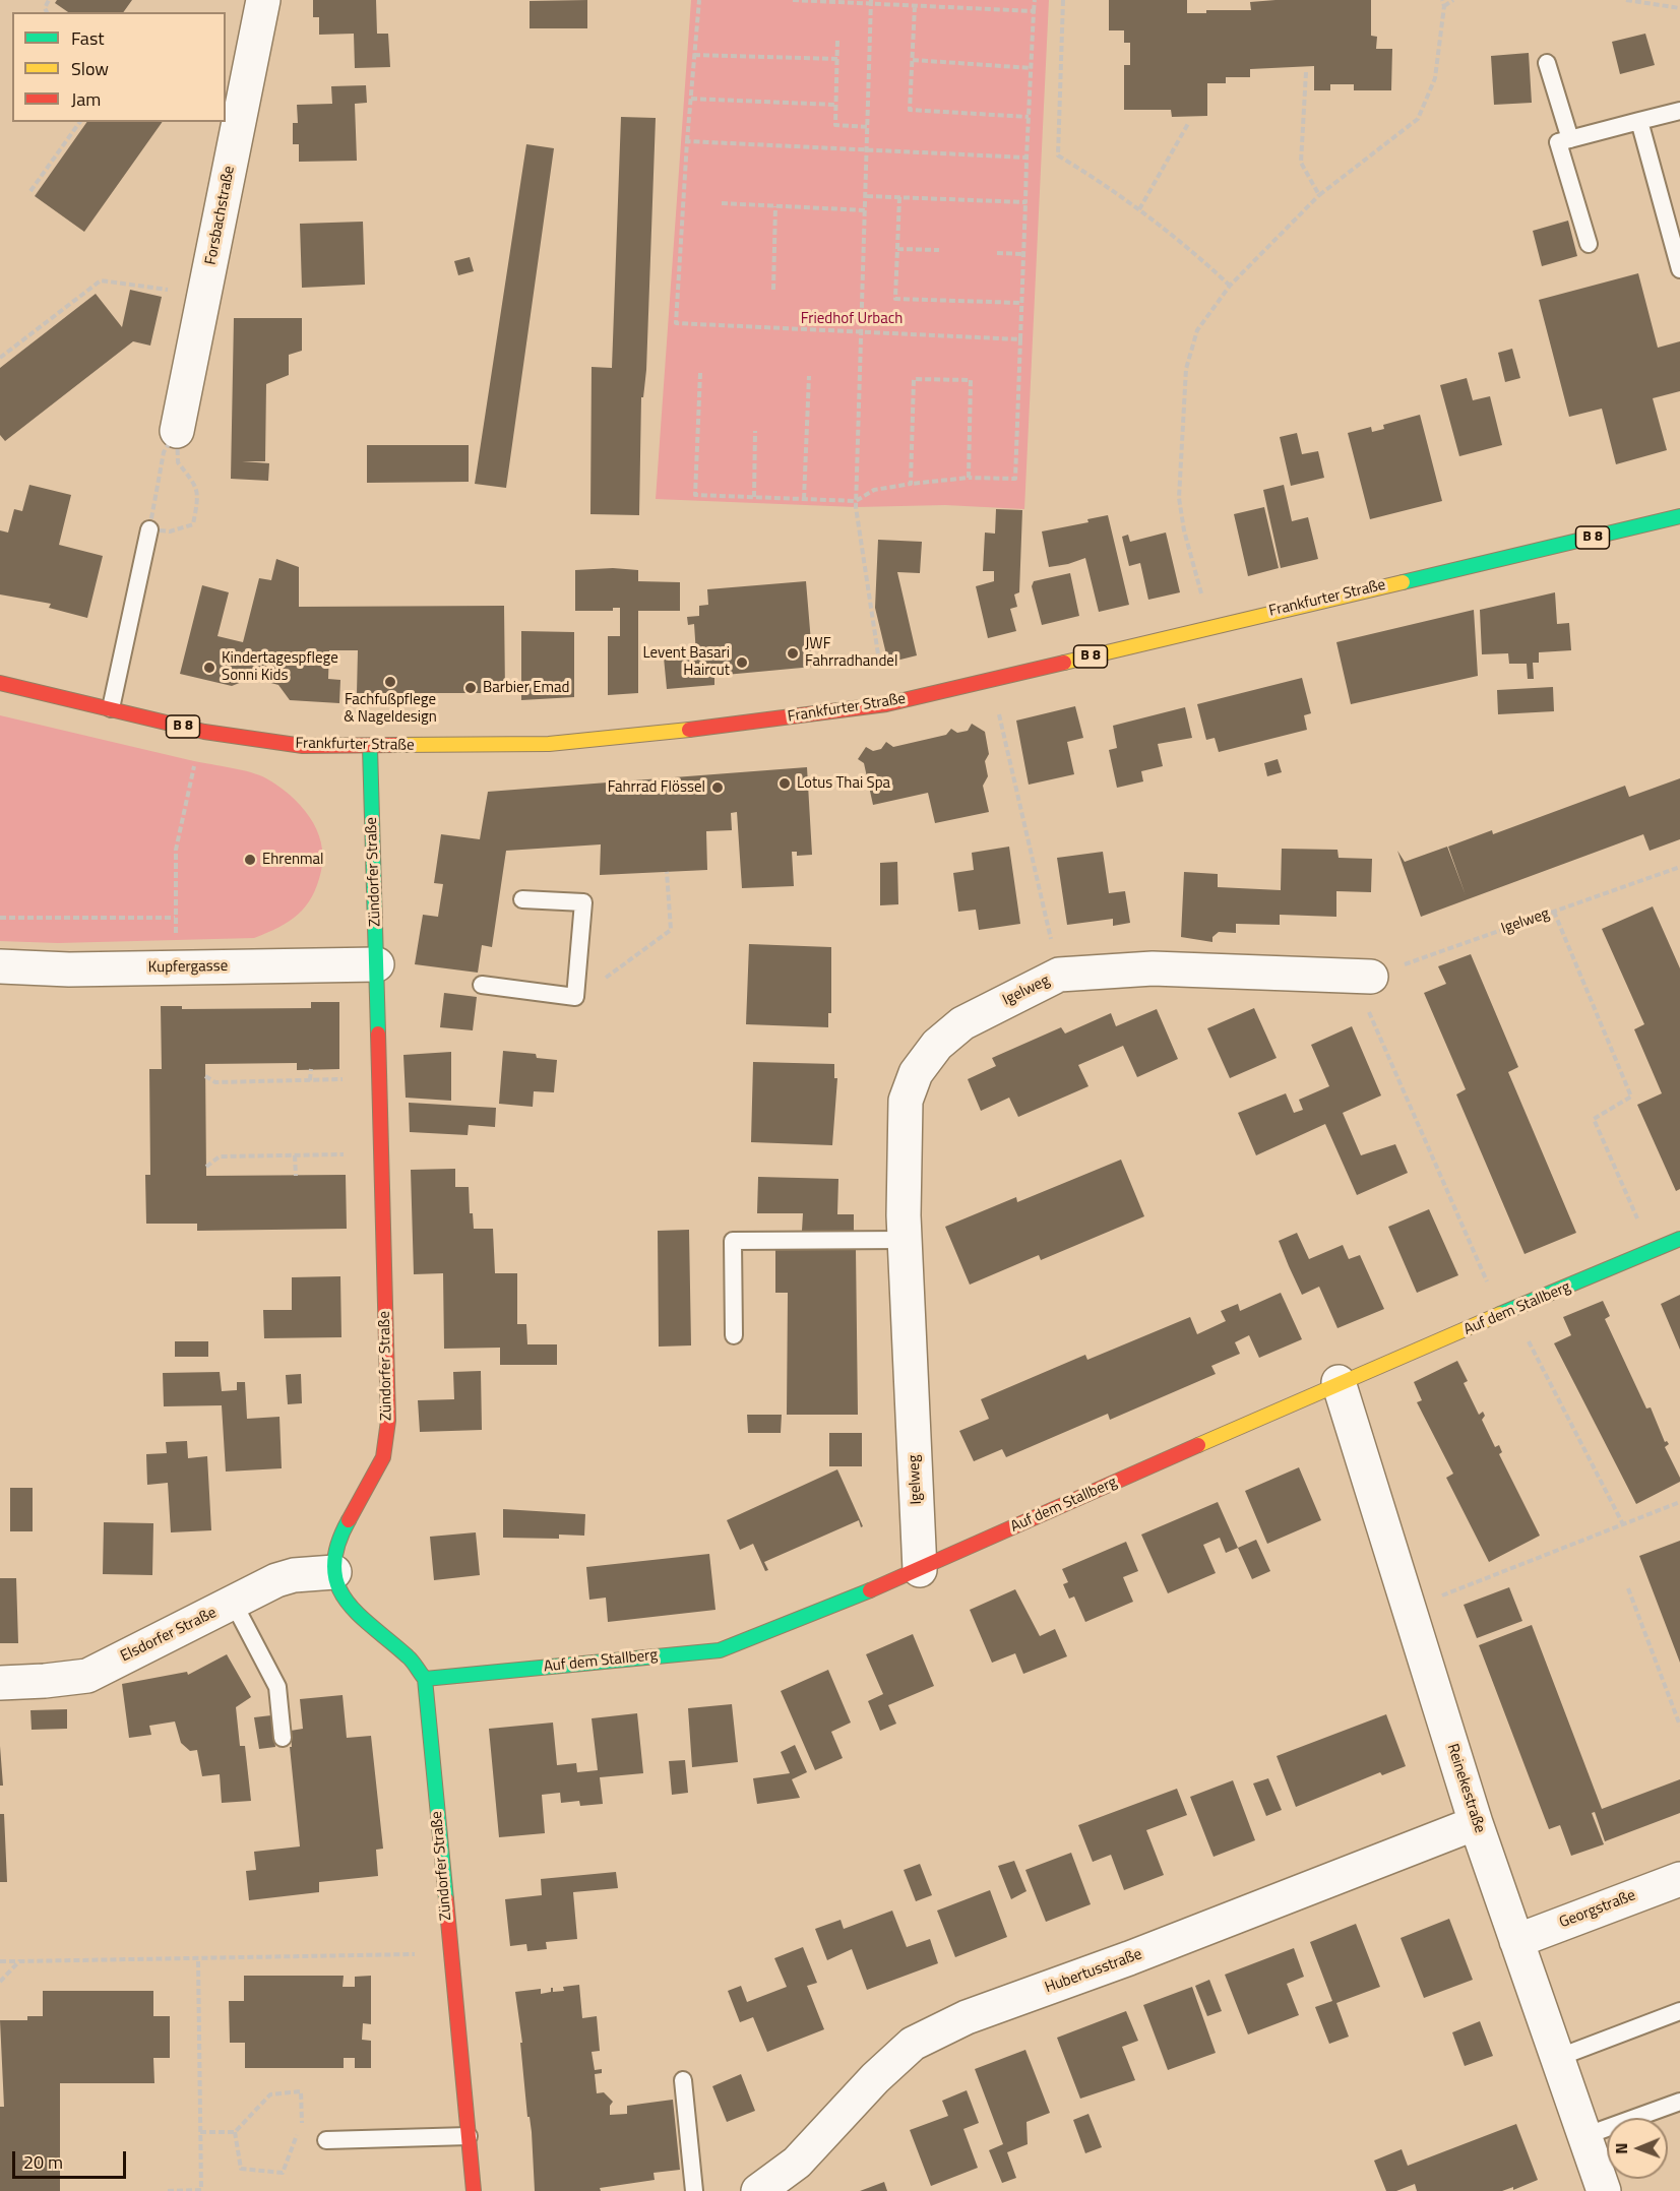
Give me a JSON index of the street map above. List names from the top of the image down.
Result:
{
  "streets": {
    "street": [
      "Forsbachstraße",
      "B 8",
      "Frankfurter Straße",
      "Zündorfer Straße",
      "Igelweg",
      "Kupfergasse",
      "Auf dem Stallberg",
      "Elsdorfer Straße",
      "Reinekestraße",
      "Georgstraße",
      "Hubertusstraße"
    ]
  },
  "crossings": [
    ["Frankfurter Straße", "Zündorfer Straße"],
    ["Zündorfer Straße", "Kupfergasse"],
    ["Zündorfer Straße", "Auf dem Stallberg"],
    ["Zündorfer Straße", "Elsdorfer Straße"],
    ["Igelweg", "Auf dem Stallberg"],
    ["Auf dem Stallberg", "Reinekestraße"],
    ["Reinekestraße", "Georgstraße"],
    ["Reinekestraße", "Hubertusstraße"]
  ],
  "parks": ["Friedhof Urbach"],
  "places": [
    "JWF Fahrradhandel",
    "Levent Basari Haircut",
    "Kindertagespflege Sonni Kids",
    "Fachfußpflege & Nageldesign",
    "Barbier Emad",
    "Lotus Thai Spa",
    "Fahrrad Flössel",
    "Ehrenmal"
  ],
  "legend": ["Fast", "Slow", "Jam"],
  "scale_bar": "20 m",
  "north": "left"
}
